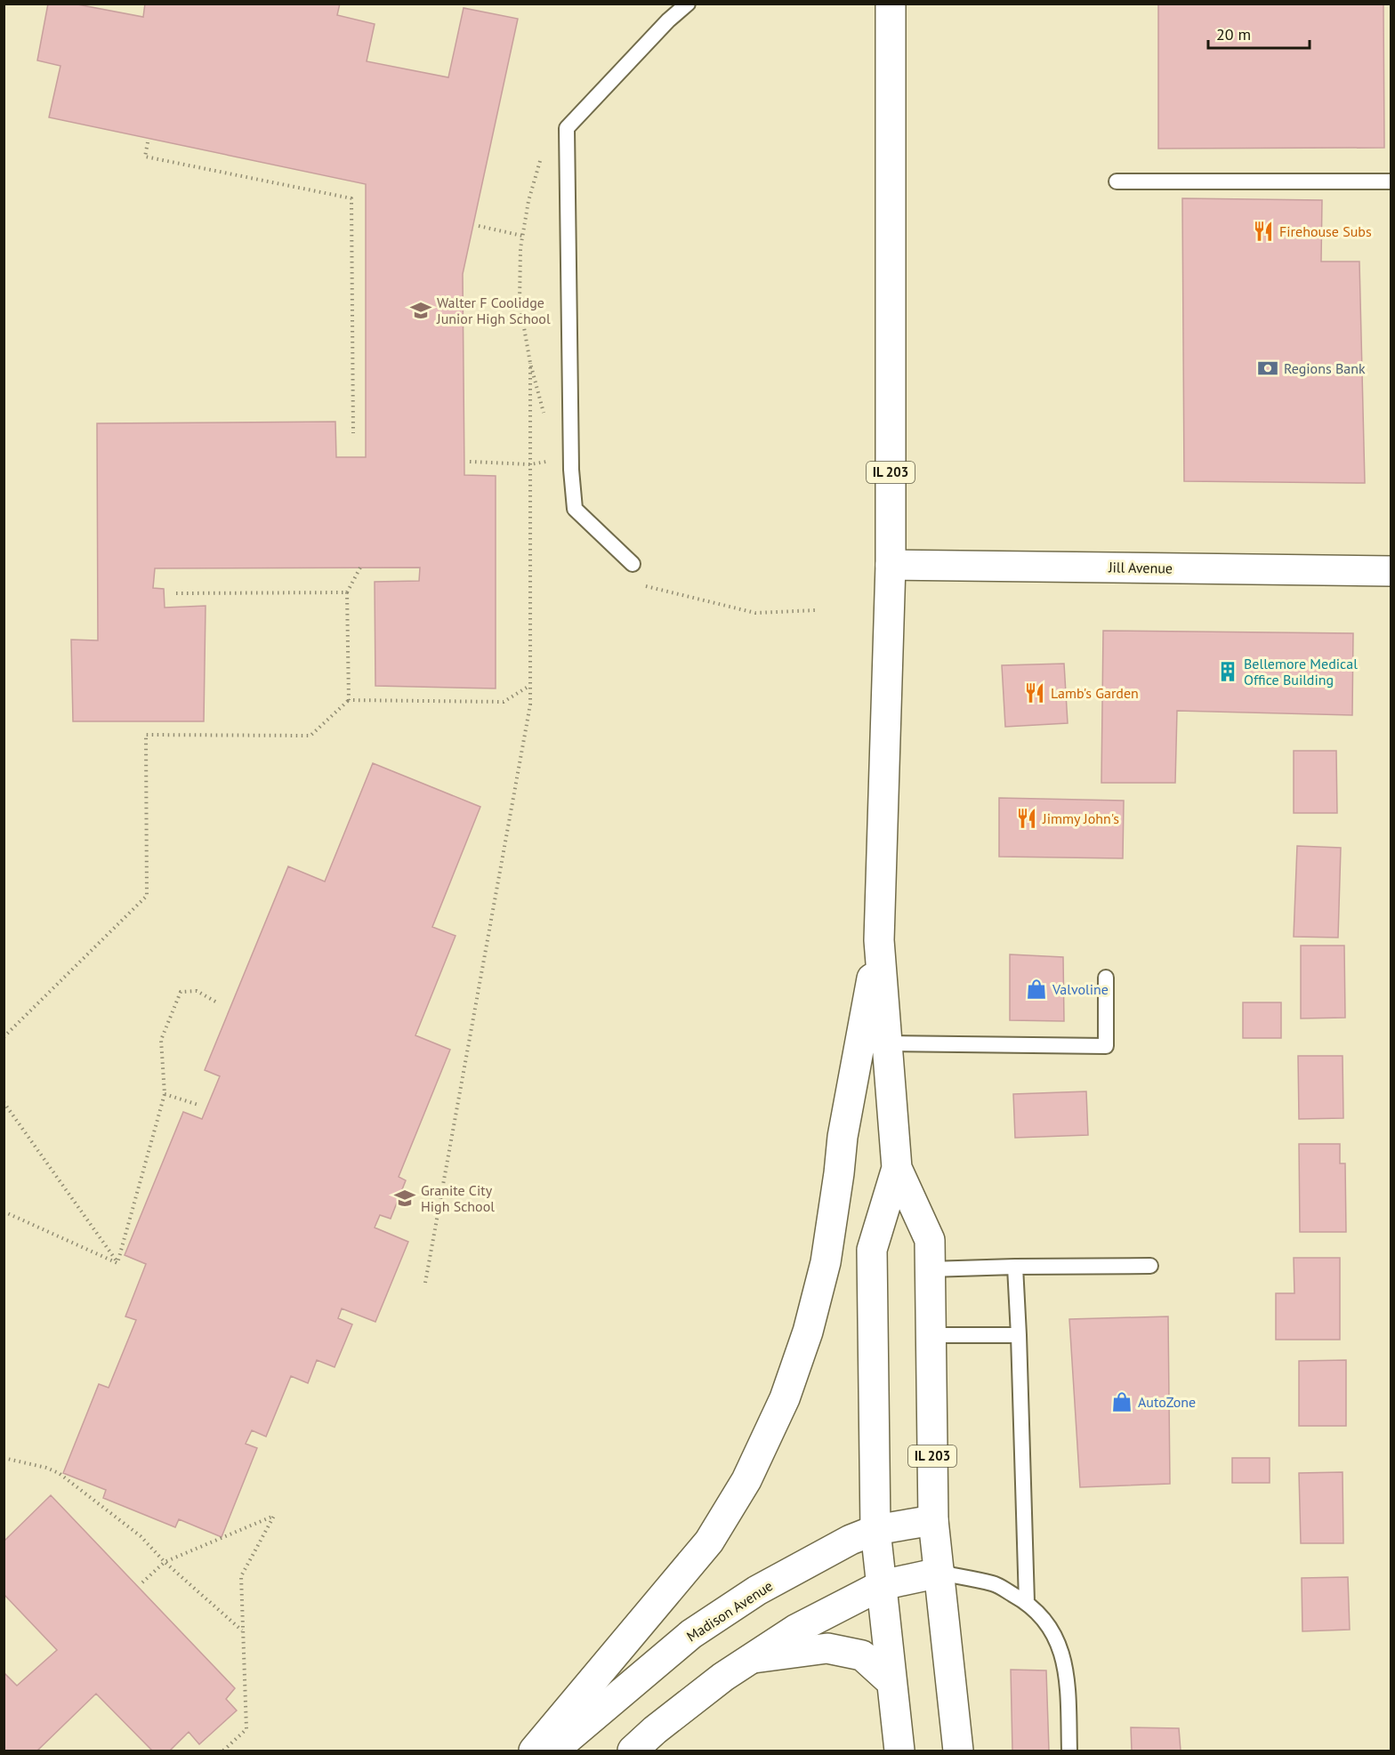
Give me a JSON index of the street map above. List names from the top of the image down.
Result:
{
  "streets": {
    "main road": ["IL 203", "Jill Avenue", "Madison Avenue"]
  },
  "crossings": [
    ["IL 203", "Jill Avenue"],
    ["IL 203", "Madison Avenue"]
  ],
  "places": {
    "restaurant": ["Firehouse Subs", "Lamb's Garden", "Jimmy John's"],
    "school or university": ["Walter F Coolidge Junior High School", "Granite City High School"],
    "bank": ["Regions Bank"],
    "building": ["Bellemore Medical Office Building"],
    "shop": ["Valvoline", "AutoZone"]
  },
  "scale_bar": "20 m"
}
